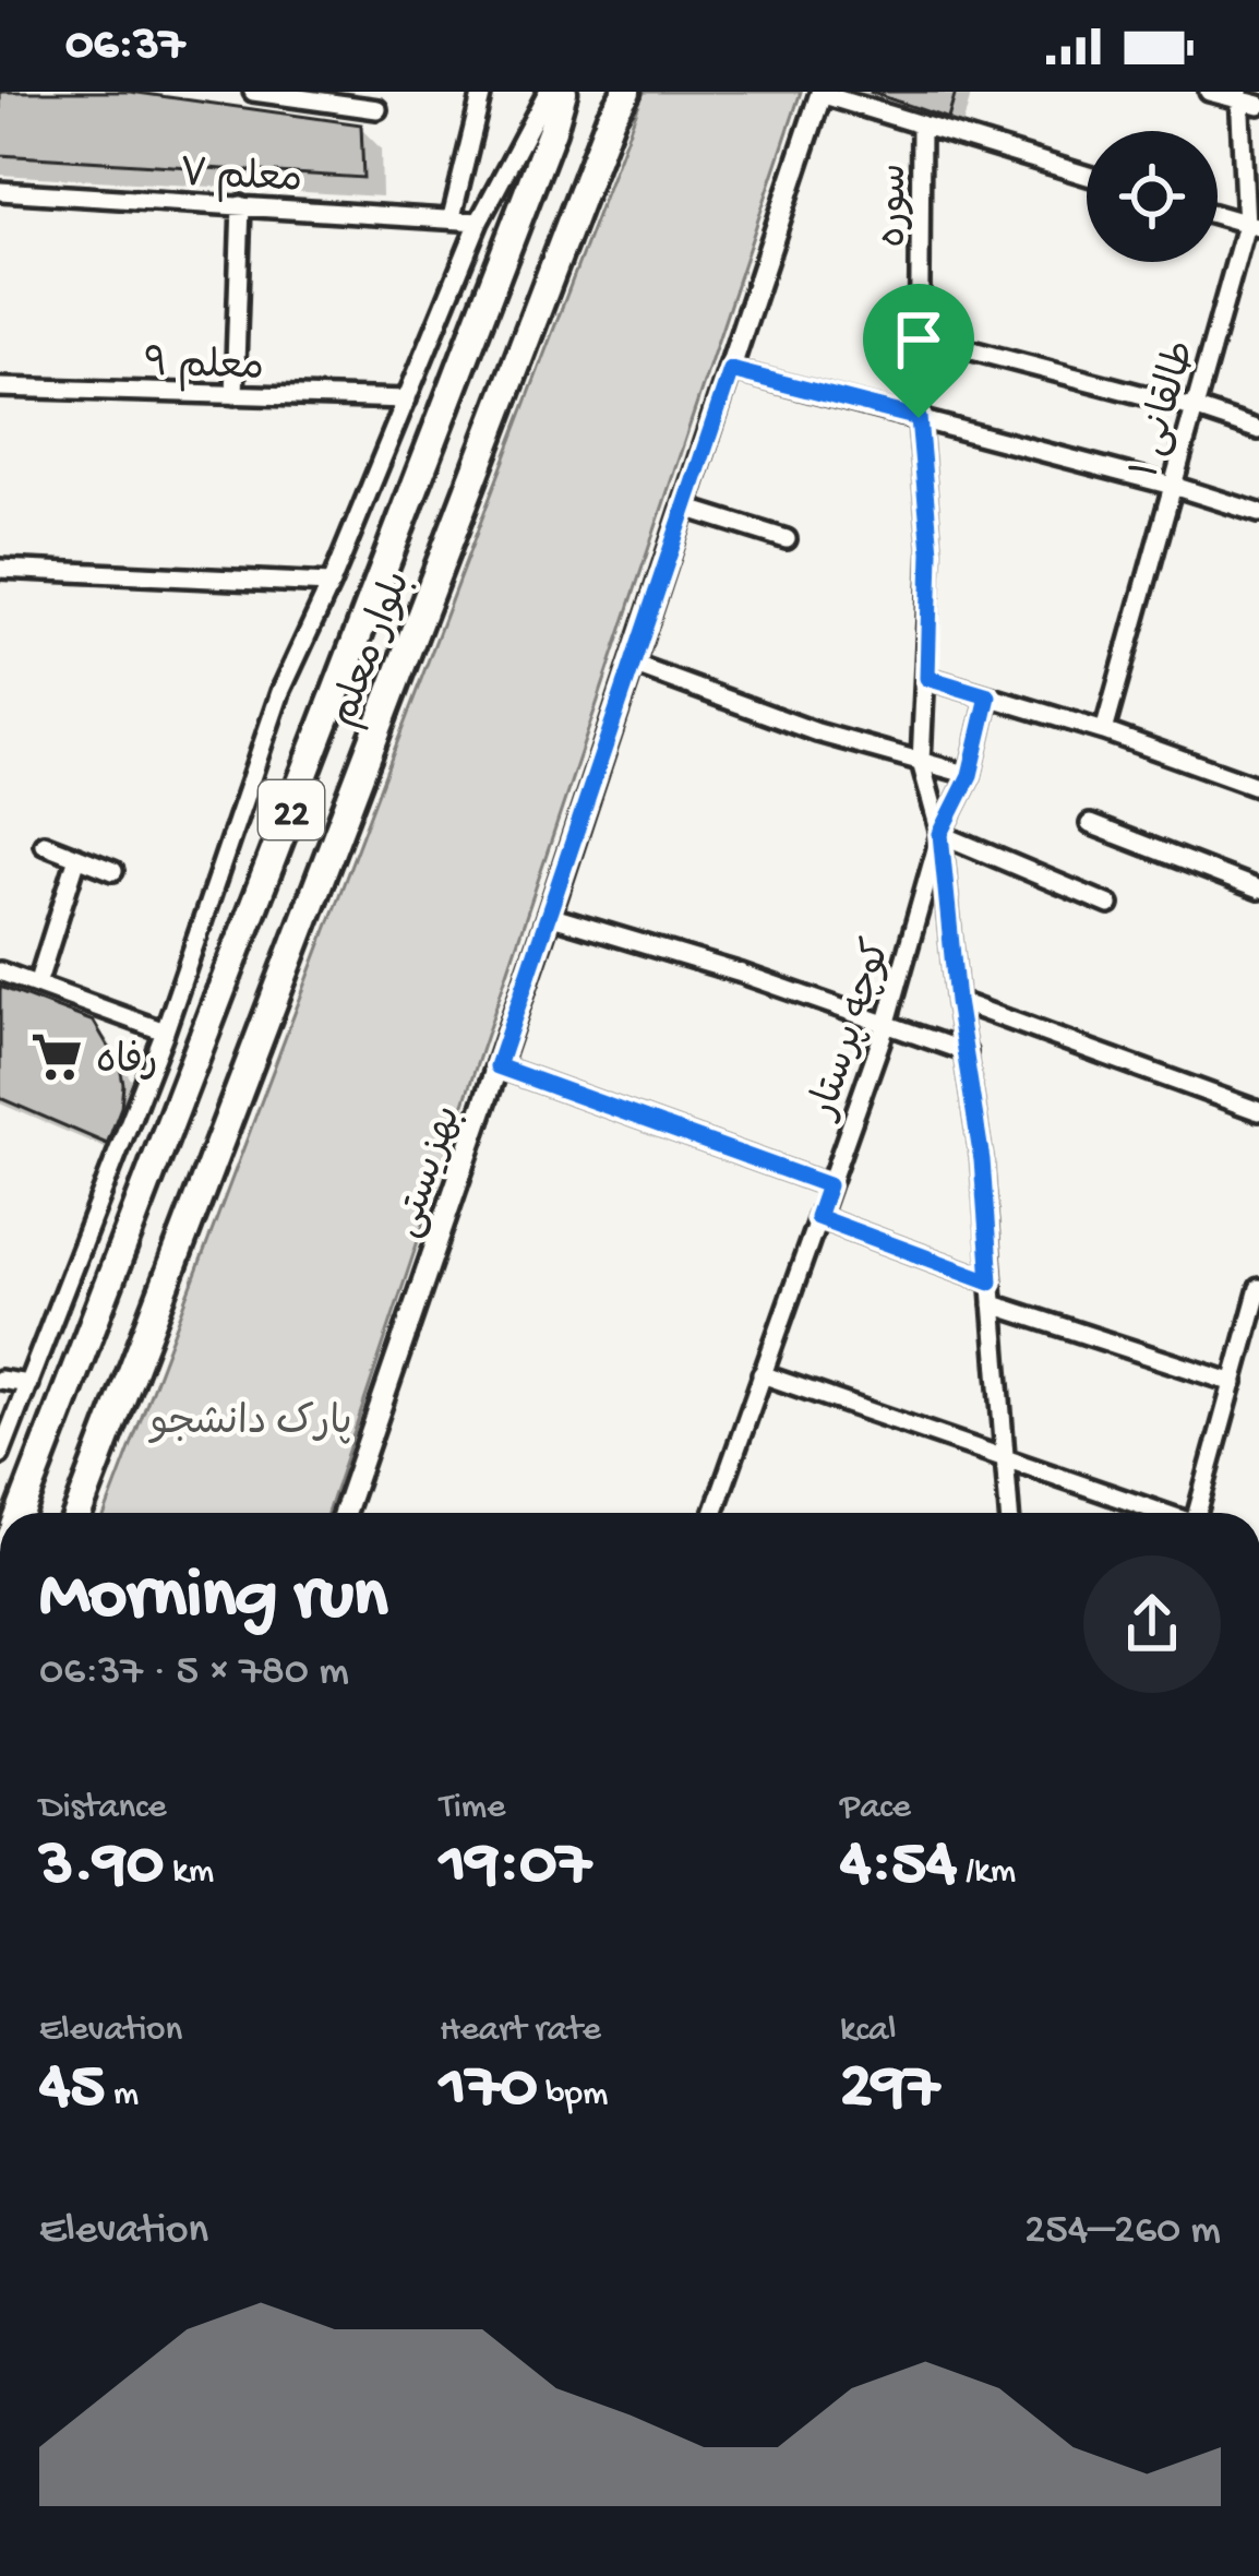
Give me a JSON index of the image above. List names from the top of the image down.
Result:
{
  "streets": {
    "main road": ["بلوار معلم", "22"],
    "street": [
      "معلم ۷",
      "سوره",
      "معلم ۹",
      "طالقانی ۱",
      "کوچه پرستار",
      "بهزیستی"
    ]
  },
  "crossings": [
    ["سوره", "کوچه پرستار"]
  ],
  "parks": ["پارک دانشجو"],
  "places": {
    "supermarket": ["رفاه"]
  },
  "page": {
    "status": "06:37",
    "heading": ["Morning run", "06:37 · 5 × 780 m"],
    "stats": [
      ["Distance", "3.90 km"],
      ["Time", "19:07"],
      ["Pace", "4:54 /km"],
      ["Elevation", "45 m"],
      ["Heart rate", "170 bpm"],
      ["kcal", "297"]
    ],
    "chart": ["Elevation", "254–260 m"]
  }
}
